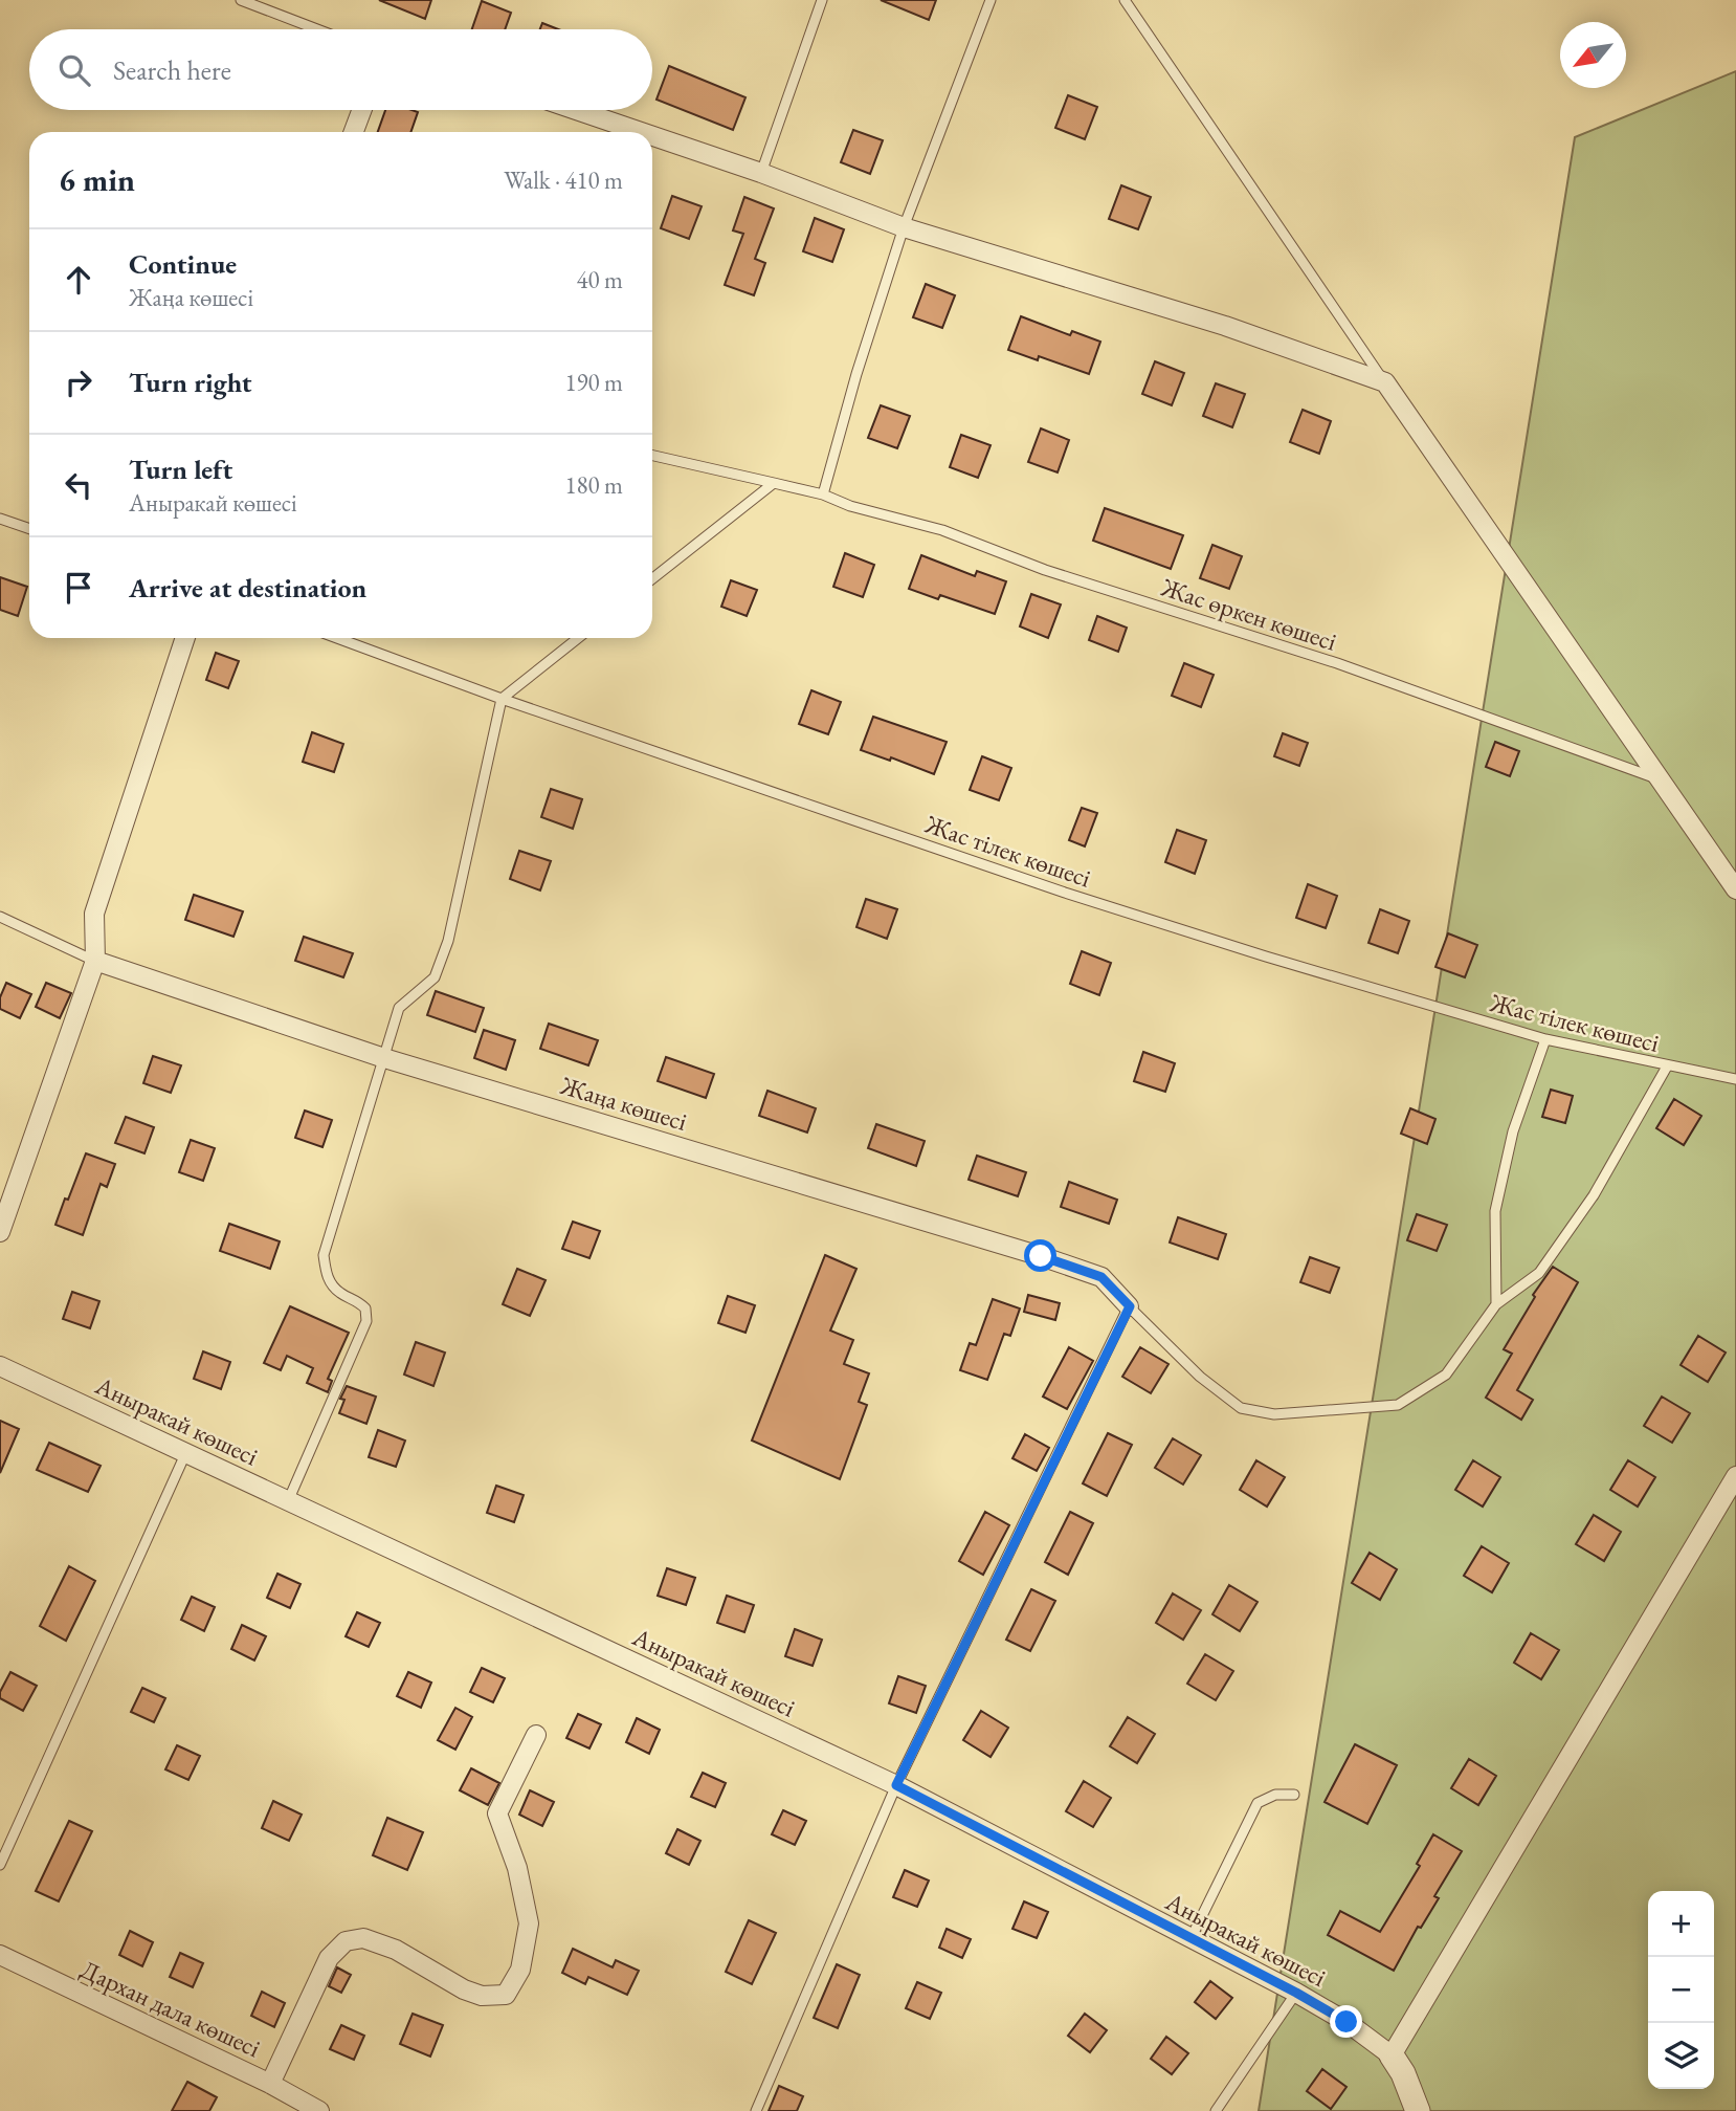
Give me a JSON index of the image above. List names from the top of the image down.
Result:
{
  "streets": {
    "street": ["Жаңа көшесі", "Аныракай көшесі", "Дархан дала көшесі"],
    "lane": ["Жас өркен көшесі", "Жас тілек көшесі"]
  },
  "north": "bottom left",
  "page": {
    "search": "Search here",
    "heading": ["6 min", "Walk · 410 m"],
    "list": [
      ["Continue", "Жаңа көшесі", "40 m"],
      ["Turn right", "190 m"],
      ["Turn left", "Аныракай көшесі", "180 m"],
      "Arrive at destination"
    ],
    "map_buttons": ["+", "−"]
  }
}
